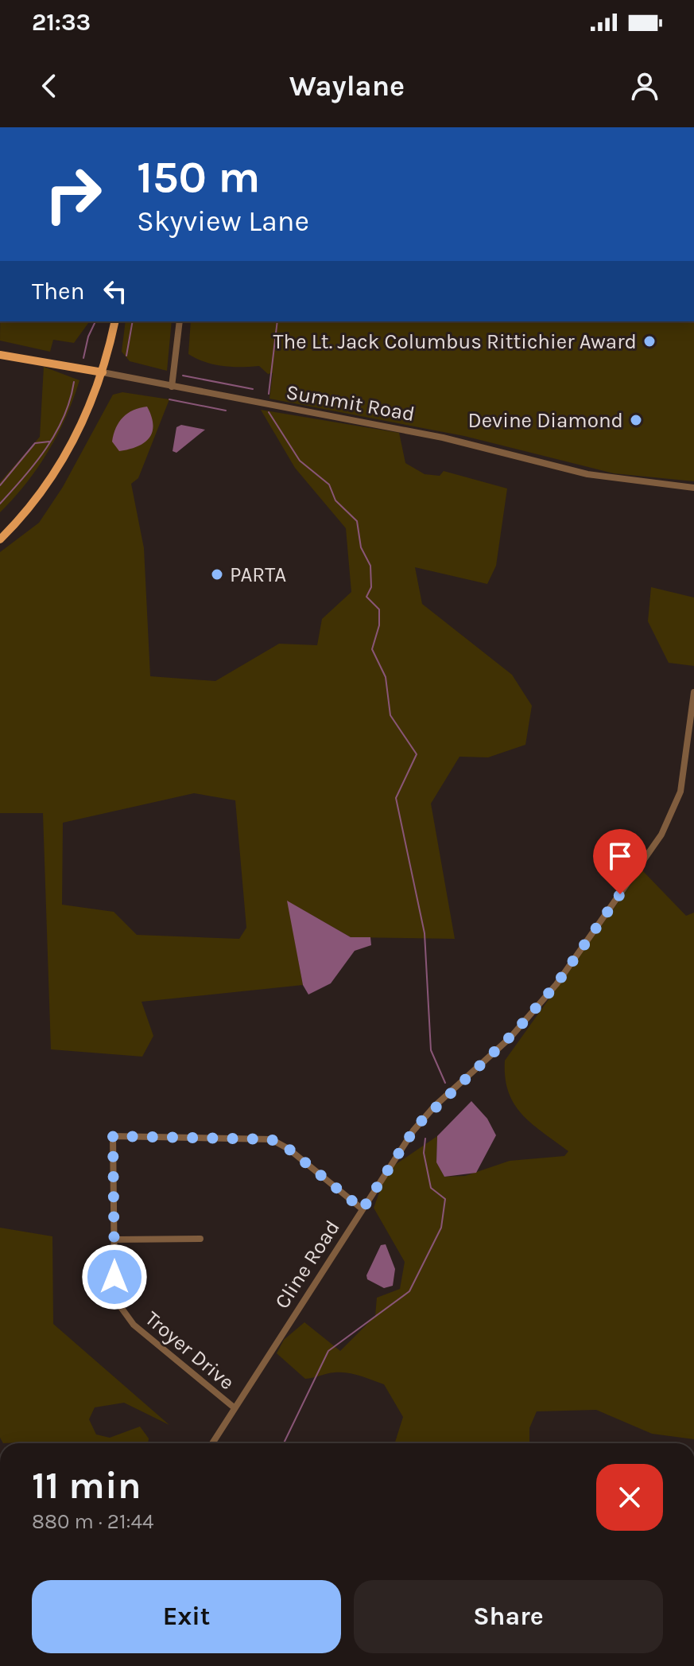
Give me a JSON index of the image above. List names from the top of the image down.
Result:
{
  "streets": {
    "main road": ["Summit Road"],
    "street": ["Cline Road", "Troyer Drive"]
  },
  "crossings": [
    ["Cline Road", "Troyer Drive"]
  ],
  "places": ["The Lt. Jack Columbus Rittichier Award", "Devine Diamond", "PARTA"],
  "page": {
    "status": "21:33",
    "header": "Waylane",
    "turn": ["150 m", "Skyview Lane"],
    "then": "Then",
    "heading": ["11 min", "880 m · 21:44"],
    "buttons": ["Exit", "Share"]
  }
}
